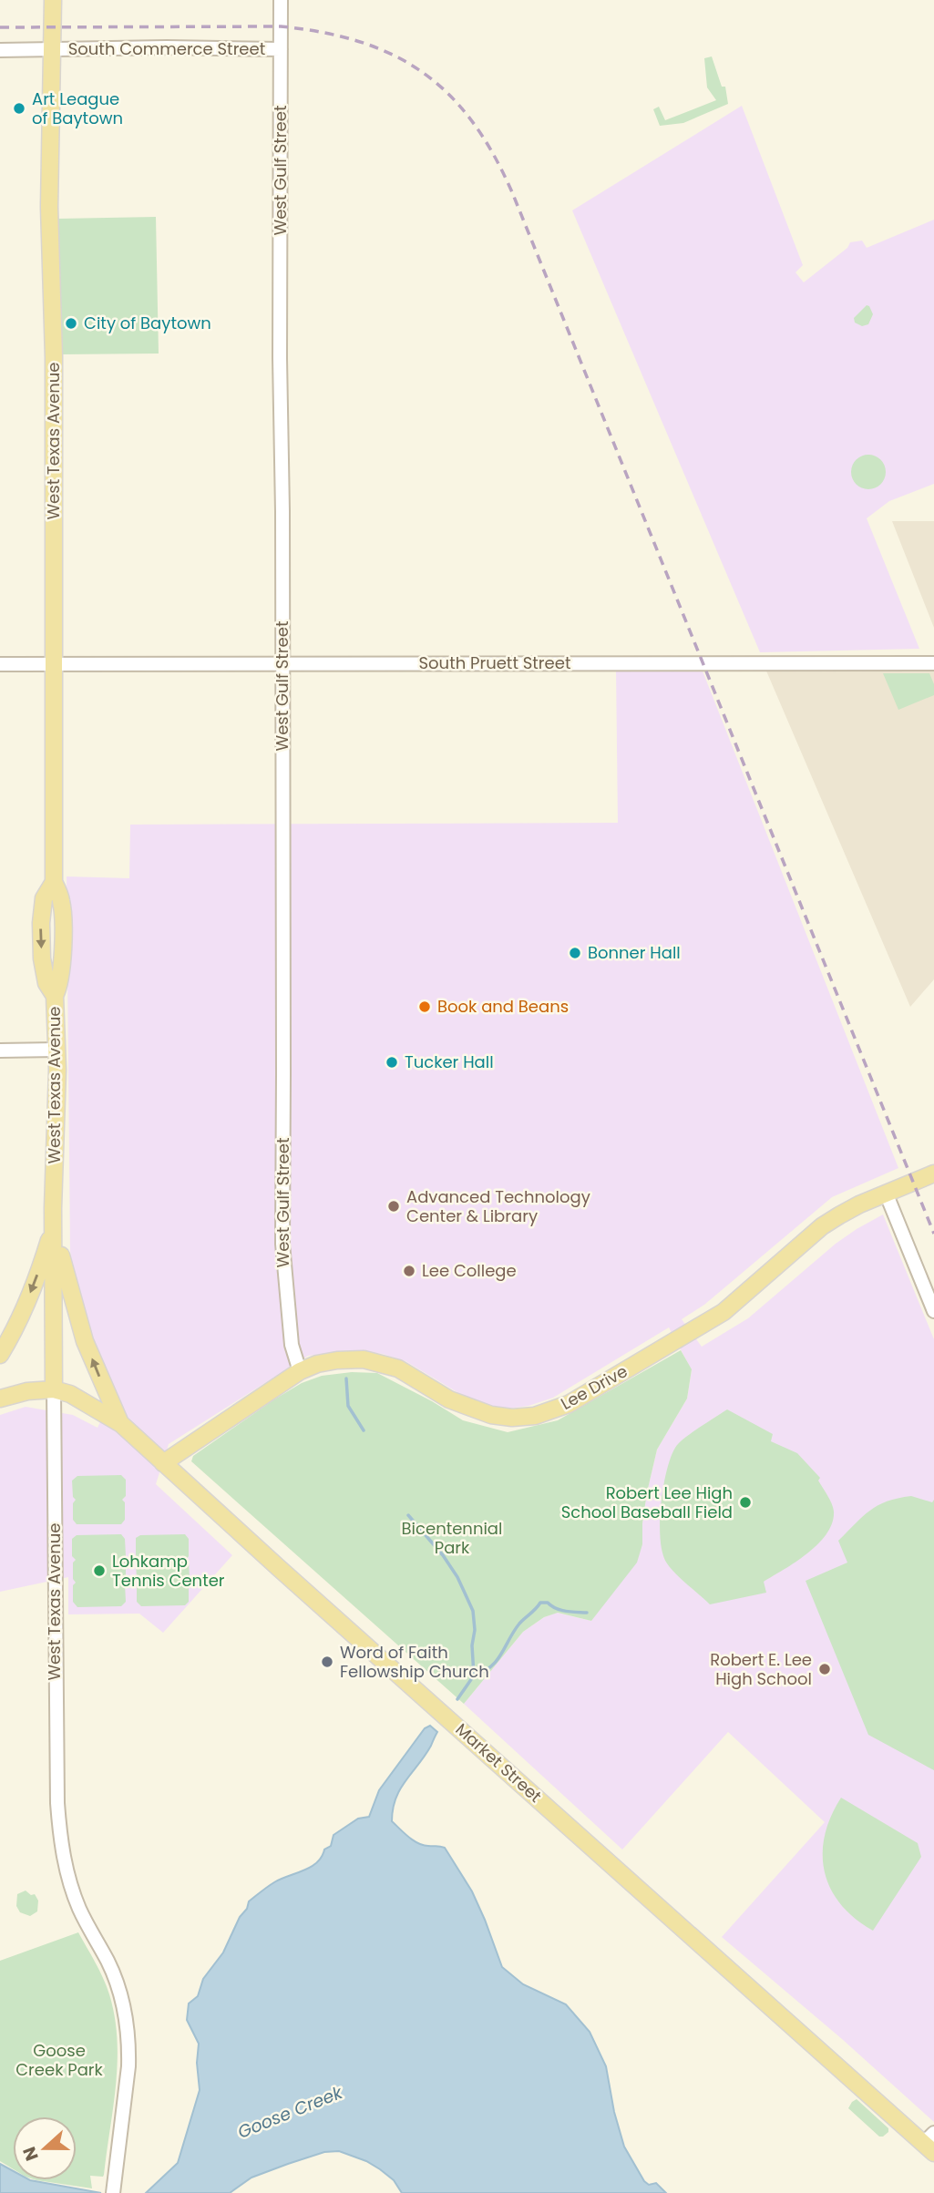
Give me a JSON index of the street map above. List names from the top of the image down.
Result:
{
  "streets": {
    "main road": ["West Texas Avenue", "Lee Drive", "Market Street"],
    "street": ["South Commerce Street", "West Gulf Street", "South Pruett Street"]
  },
  "crossings": [
    ["South Commerce Street", "West Gulf Street"],
    ["South Commerce Street", "West Texas Avenue"],
    ["West Gulf Street", "South Pruett Street"],
    ["West Gulf Street", "Lee Drive"],
    ["West Texas Avenue", "South Pruett Street"],
    ["West Texas Avenue", "Market Street"],
    ["Lee Drive", "Market Street"]
  ],
  "water": ["Goose Creek"],
  "parks": ["Bicentennial Park", "Goose Creek Park"],
  "places": [
    "Art League of Baytown",
    "City of Baytown",
    "Bonner Hall",
    "Book and Beans",
    "Tucker Hall",
    "Advanced Technology Center & Library",
    "Lee College",
    "Robert Lee High School Baseball Field",
    "Lohkamp Tennis Center",
    "Word of Faith Fellowship Church",
    "Robert E. Lee High School"
  ],
  "north": "left"
}
